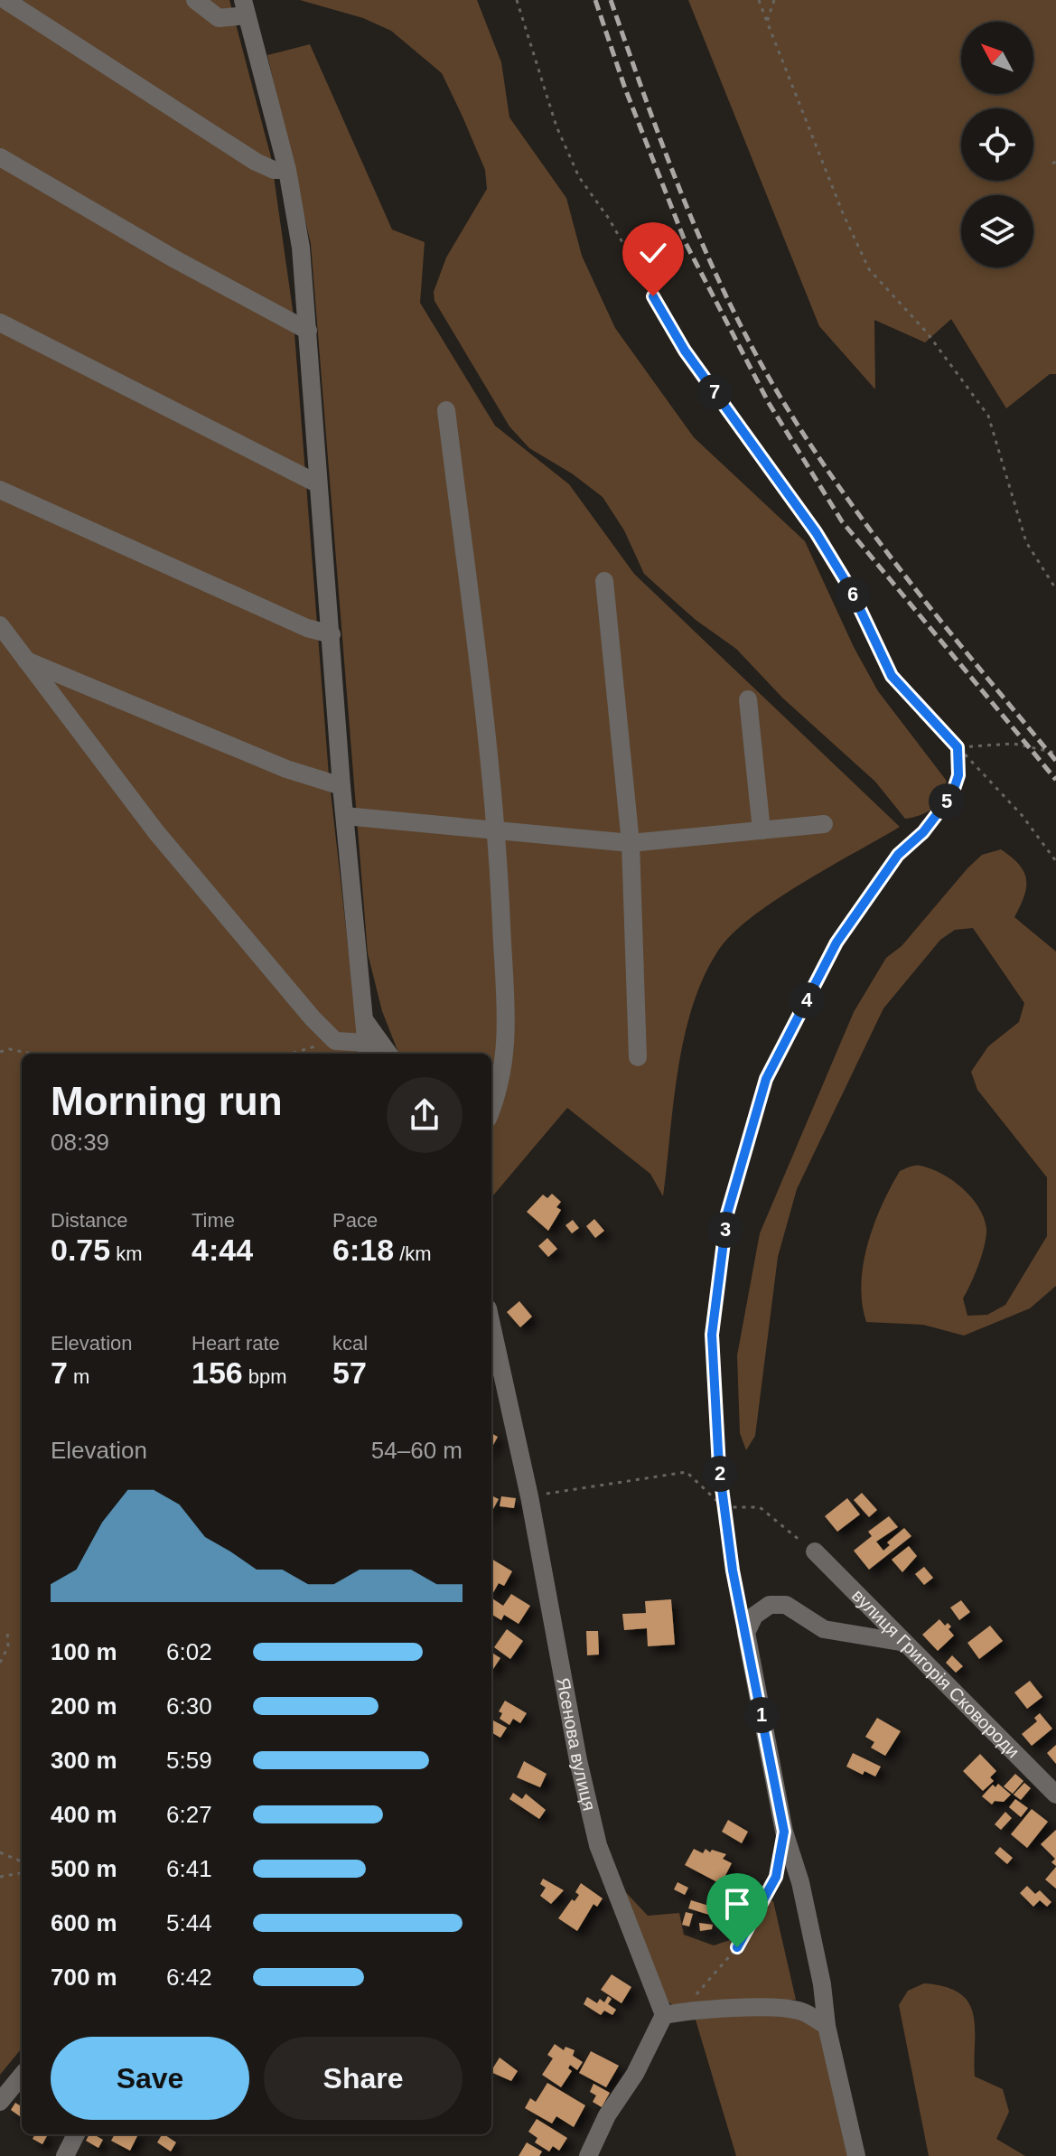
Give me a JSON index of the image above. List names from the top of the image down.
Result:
{
  "streets": {
    "street": ["вулиця Григорія Сковороди", "Ясенова вулиця"]
  },
  "north": "top left",
  "page": {
    "pins": [
      "7",
      "6",
      "5",
      "4",
      "3",
      "2",
      "1"
    ],
    "heading": ["Morning run", "08:39"],
    "stats": [
      ["Distance", "0.75 km"],
      ["Time", "4:44"],
      ["Pace", "6:18 /km"],
      ["Elevation", "7 m"],
      ["Heart rate", "156 bpm"],
      ["kcal", "57"]
    ],
    "chart": ["Elevation", "54–60 m"],
    "list": [
      {
        "name": "100 m",
        "note": "6:02"
      },
      {
        "name": "200 m",
        "note": "6:30"
      },
      {
        "name": "300 m",
        "note": "5:59"
      },
      {
        "name": "400 m",
        "note": "6:27"
      },
      {
        "name": "500 m",
        "note": "6:41"
      },
      {
        "name": "600 m",
        "note": "5:44"
      },
      {
        "name": "700 m",
        "note": "6:42"
      }
    ],
    "buttons": ["Save", "Share"]
  }
}
